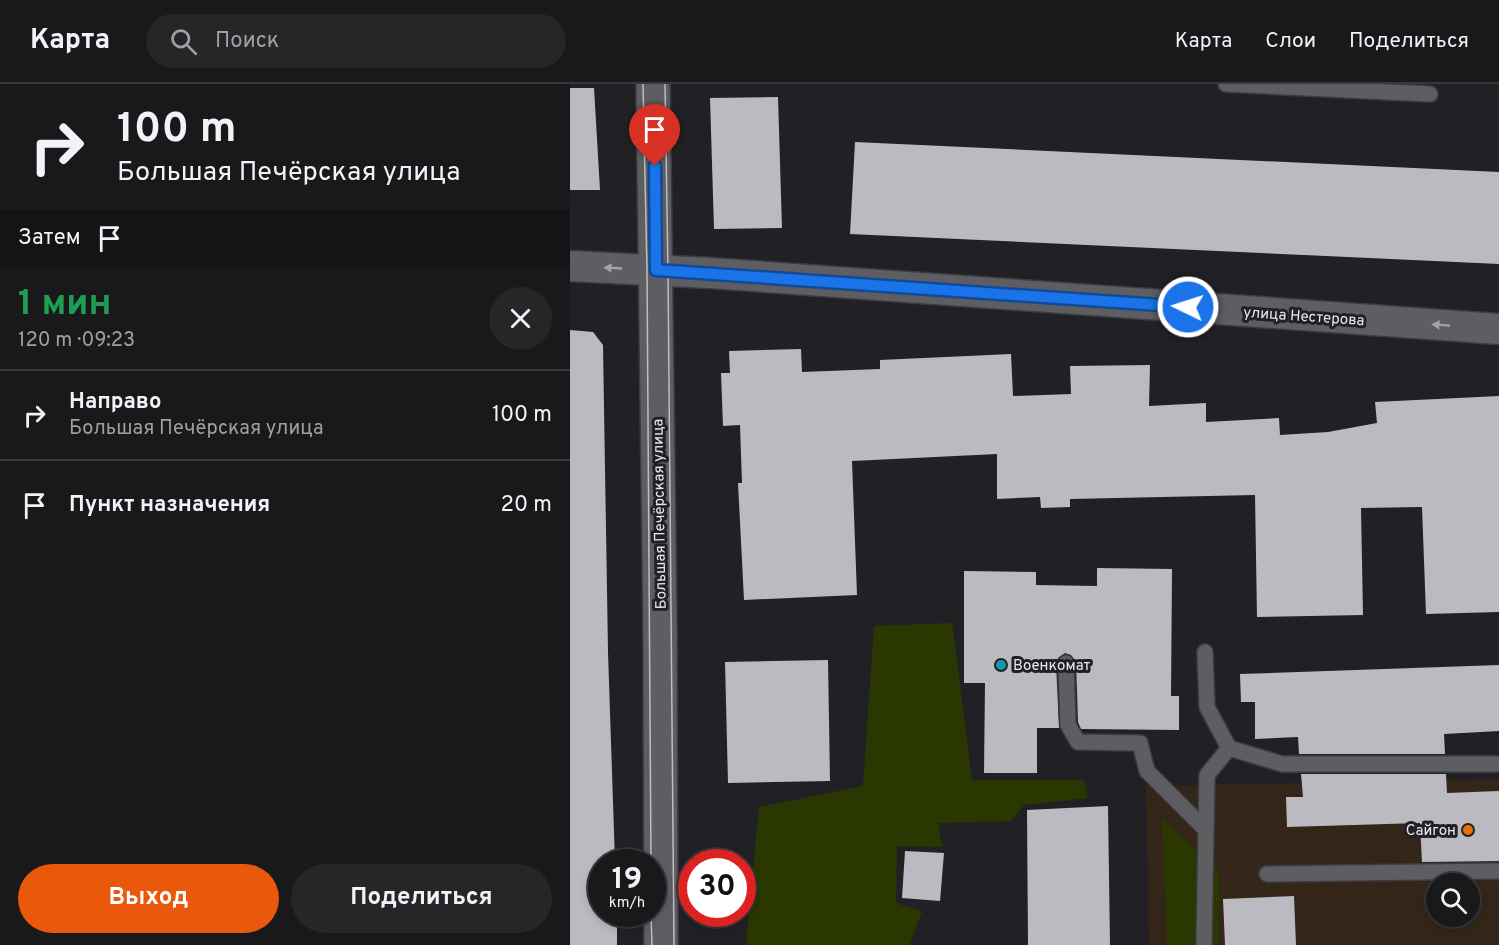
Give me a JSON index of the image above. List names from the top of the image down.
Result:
{
  "streets": {
    "street": ["улица Нестерова", "Большая Печёрская улица"]
  },
  "crossings": [
    ["улица Нестерова", "Большая Печёрская улица"]
  ],
  "one_way": ["улица Нестерова"],
  "places": ["Военкомат", "Сайгон"],
  "page": {
    "header": "Карта",
    "search": "Поиск",
    "nav": ["Карта", "Слои", "Поделиться"],
    "turn": ["100 m", "Большая Печёрская улица"],
    "then": "Затем",
    "heading": ["1 мин", "120 m · 09:23"],
    "list": [
      {
        "name": "Направо",
        "note": "Большая Печёрская улица",
        "value": "100 m"
      },
      {
        "name": "Пункт назначения",
        "value": "20 m"
      }
    ],
    "speed": "19 km/h",
    "limit": "30",
    "buttons": ["Выход", "Поделиться"]
  }
}
